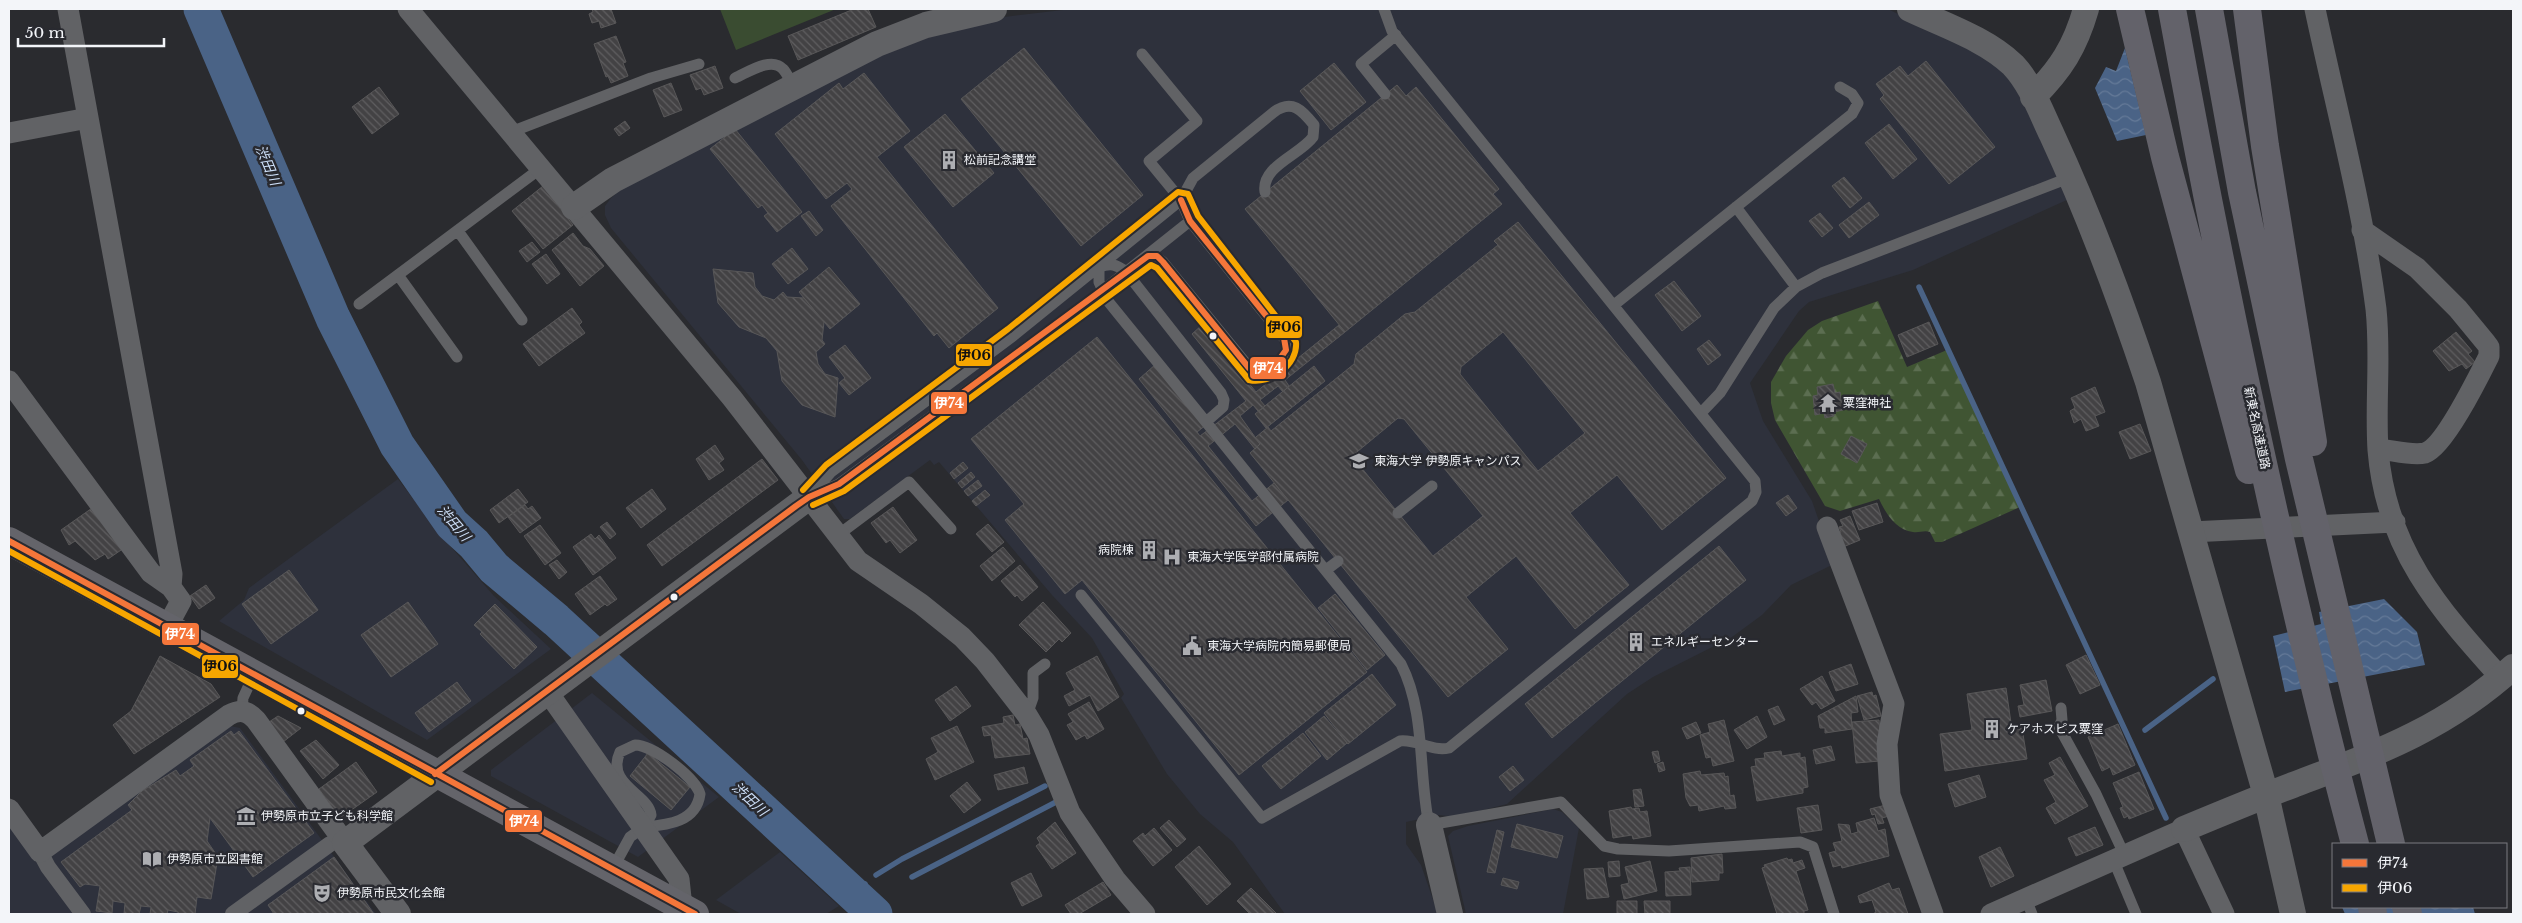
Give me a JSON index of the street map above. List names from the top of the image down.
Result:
{
  "streets": {
    "highway": ["新東名高速道路"]
  },
  "water": ["渋田川"],
  "places": {
    "building": [
      "松前記念講堂",
      "病院棟",
      "エネルギーセンター",
      "ケアホスピス粟窪"
    ],
    "temple": ["粟窪神社"],
    "school or university": ["東海大学 伊勢原キャンパス"],
    "hospital": ["東海大学医学部付属病院"],
    "public building": ["東海大学病院内簡易郵便局"],
    "museum": ["伊勢原市立子ども科学館"],
    "library": ["伊勢原市立図書館"],
    "theatre": ["伊勢原市民文化会館"]
  },
  "lines": ["transit line 伊06", "transit line 伊74"],
  "legend": ["伊74", "伊06"],
  "scale_bar": "50 m"
}
